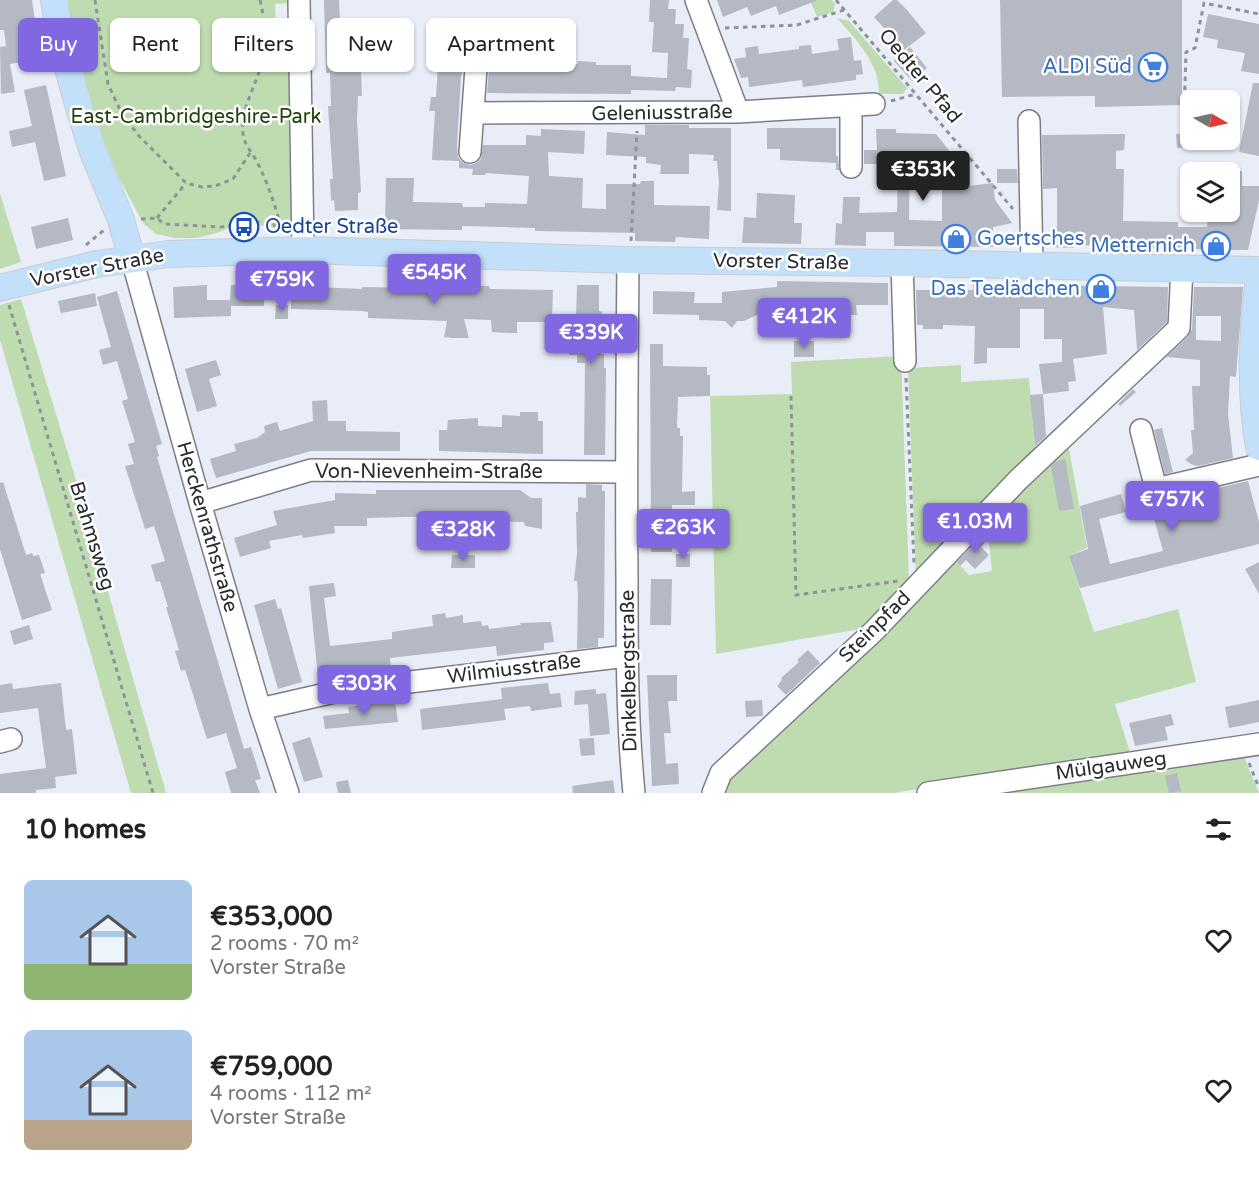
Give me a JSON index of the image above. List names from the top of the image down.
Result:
{
  "streets": {
    "main road": ["Vorster Straße"],
    "street": [
      "Geleniusstraße",
      "Von-Nievenheim-Straße",
      "Herckenrathstraße",
      "Steinpfad",
      "Wilmiusstraße",
      "Dinkelbergstraße",
      "Mülgauweg"
    ],
    "path": ["Oedter Pfad", "Brahmsweg"]
  },
  "crossings": [
    ["Vorster Straße", "Herckenrathstraße"],
    ["Vorster Straße", "Brahmsweg"],
    ["Vorster Straße", "Steinpfad"],
    ["Vorster Straße", "Dinkelbergstraße"],
    ["Von-Nievenheim-Straße", "Herckenrathstraße"],
    ["Von-Nievenheim-Straße", "Dinkelbergstraße"],
    ["Herckenrathstraße", "Wilmiusstraße"],
    ["Wilmiusstraße", "Dinkelbergstraße"]
  ],
  "parks": ["East-Cambridgeshire-Park"],
  "places": {
    "supermarket": ["ALDI Süd"],
    "bus stop": ["Oedter Straße"],
    "shop": ["Goertsches", "Metternich", "Das Teelädchen"]
  },
  "north": "right",
  "page": {
    "chip": [
      "Buy",
      "Rent",
      "Filters",
      "New",
      "Apartment"
    ],
    "price": [
      "€353K",
      "€545K",
      "€759K",
      "€412K",
      "€339K",
      "€757K",
      "€1.03M",
      "€263K",
      "€328K",
      "€303K"
    ],
    "heading": "10 homes",
    "list": [
      {
        "name": "€353,000",
        "note": "2 rooms · 70 m² · Vorster Straße"
      },
      {
        "name": "€759,000",
        "note": "4 rooms · 112 m² · Vorster Straße"
      }
    ]
  }
}
